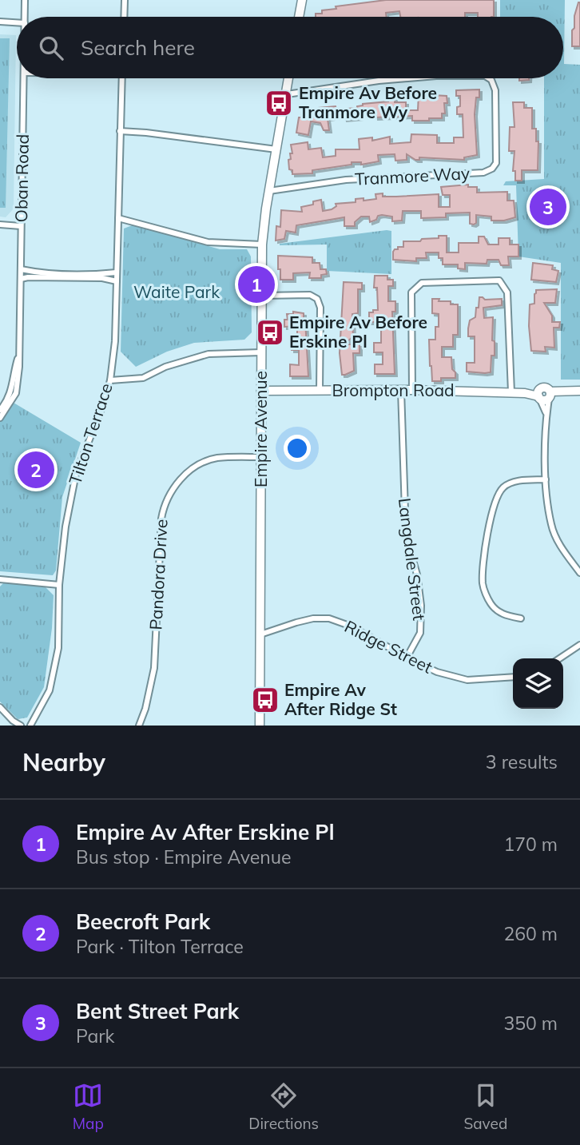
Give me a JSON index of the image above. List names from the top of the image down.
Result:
{
  "streets": {
    "street": [
      "Tranmore Way",
      "Oban Road",
      "Brompton Road",
      "Empire Avenue",
      "Tilton Terrace",
      "Langdale Street",
      "Pandora Drive",
      "Ridge Street"
    ]
  },
  "crossings": [
    ["Tranmore Way", "Empire Avenue"],
    ["Brompton Road", "Empire Avenue"],
    ["Brompton Road", "Langdale Street"],
    ["Empire Avenue", "Pandora Drive"],
    ["Empire Avenue", "Ridge Street"],
    ["Langdale Street", "Ridge Street"]
  ],
  "parks": ["Waite Park"],
  "places": {
    "bus stop": ["Empire Av Before Tranmore Wy", "Empire Av Before Erskine Pl", "Empire Av After Ridge St"]
  },
  "page": {
    "search": "Search here",
    "pins": ["3", "1", "2"],
    "heading": ["Nearby", "3 results"],
    "list": [
      {
        "mark": "1",
        "name": "Empire Av After Erskine Pl",
        "note": "Bus stop · Empire Avenue",
        "value": "170 m"
      },
      {
        "mark": "2",
        "name": "Beecroft Park",
        "note": "Park · Tilton Terrace",
        "value": "260 m"
      },
      {
        "mark": "3",
        "name": "Bent Street Park",
        "note": "Park",
        "value": "350 m"
      }
    ],
    "nav": ["Map", "Directions", "Saved"]
  }
}
